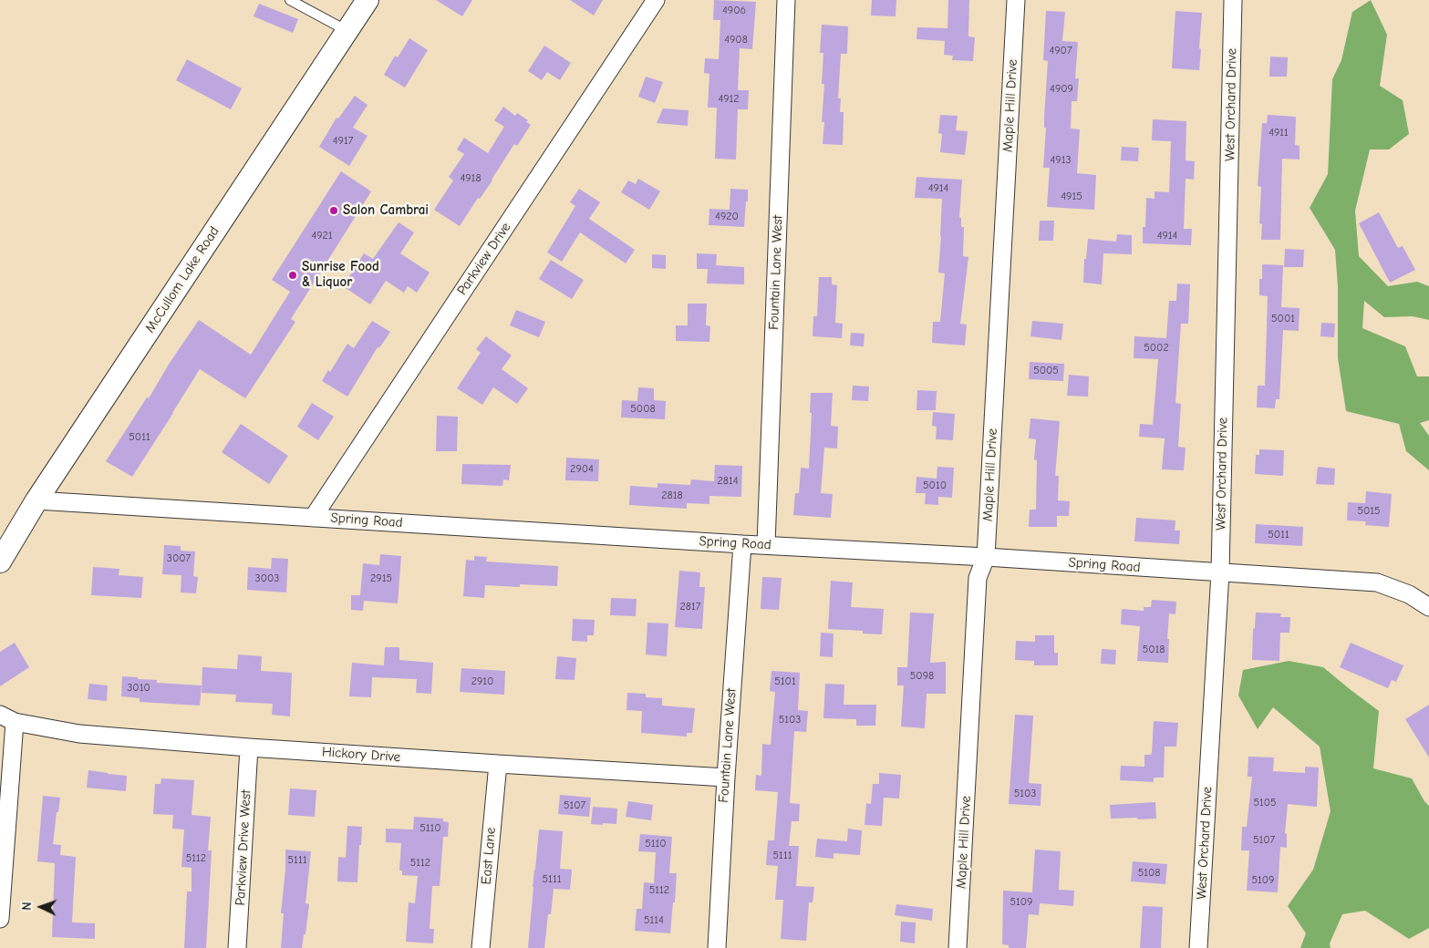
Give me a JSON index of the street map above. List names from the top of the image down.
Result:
{
  "streets": {
    "street": [
      "West Orchard Drive",
      "Maple Hill Drive",
      "Parkview Drive",
      "Fountain Lane West",
      "McCullom Lake Road",
      "Spring Road",
      "Hickory Drive",
      "Parkview Drive West",
      "East Lane"
    ]
  },
  "crossings": [
    ["West Orchard Drive", "Spring Road"],
    ["Maple Hill Drive", "Spring Road"],
    ["Parkview Drive", "Spring Road"],
    ["Fountain Lane West", "Spring Road"],
    ["Fountain Lane West", "Hickory Drive"],
    ["McCullom Lake Road", "Spring Road"],
    ["Hickory Drive", "Parkview Drive West"],
    ["Hickory Drive", "East Lane"]
  ],
  "places": ["Salon Cambrai", "Sunrise Food & Liquor"],
  "house_numbers": [
    "4906",
    "4908",
    "4907",
    "4909",
    "4912",
    "4911",
    "4917",
    "4913",
    "4918",
    "4914",
    "4915",
    "4920",
    "4921",
    "4914",
    "5001",
    "5002",
    "5005",
    "5008",
    "5011",
    "2904",
    "2814",
    "5010",
    "2818",
    "5015",
    "5011",
    "3007",
    "3003",
    "2915",
    "2817",
    "5018",
    "5098",
    "2910",
    "5101",
    "3010",
    "5103",
    "5103",
    "5105",
    "5107",
    "5110",
    "5107",
    "5110",
    "5111",
    "5112",
    "5111",
    "5112",
    "5108",
    "5111",
    "5109",
    "5112",
    "5109",
    "5114"
  ],
  "north": "left"
}
